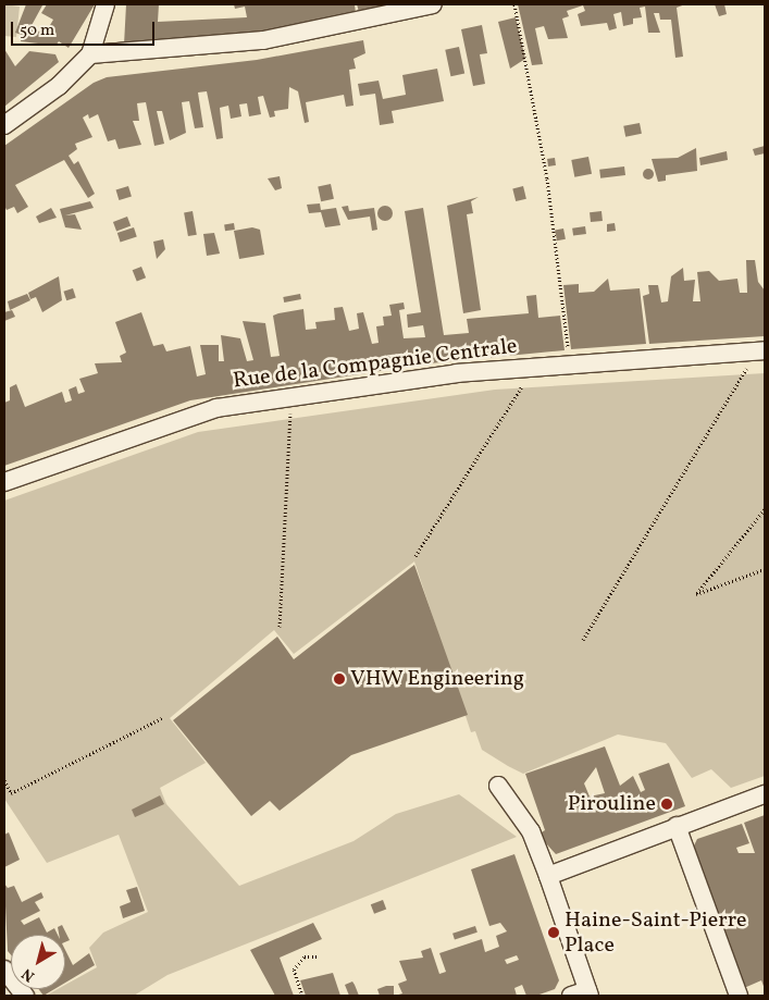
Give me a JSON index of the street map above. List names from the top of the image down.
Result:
{
  "streets": {
    "street": ["Rue de la Compagnie Centrale"]
  },
  "places": ["VHW Engineering", "Pirouline", "Haine-Saint-Pierre Place"],
  "scale_bar": "50 m",
  "north": "bottom left"
}
